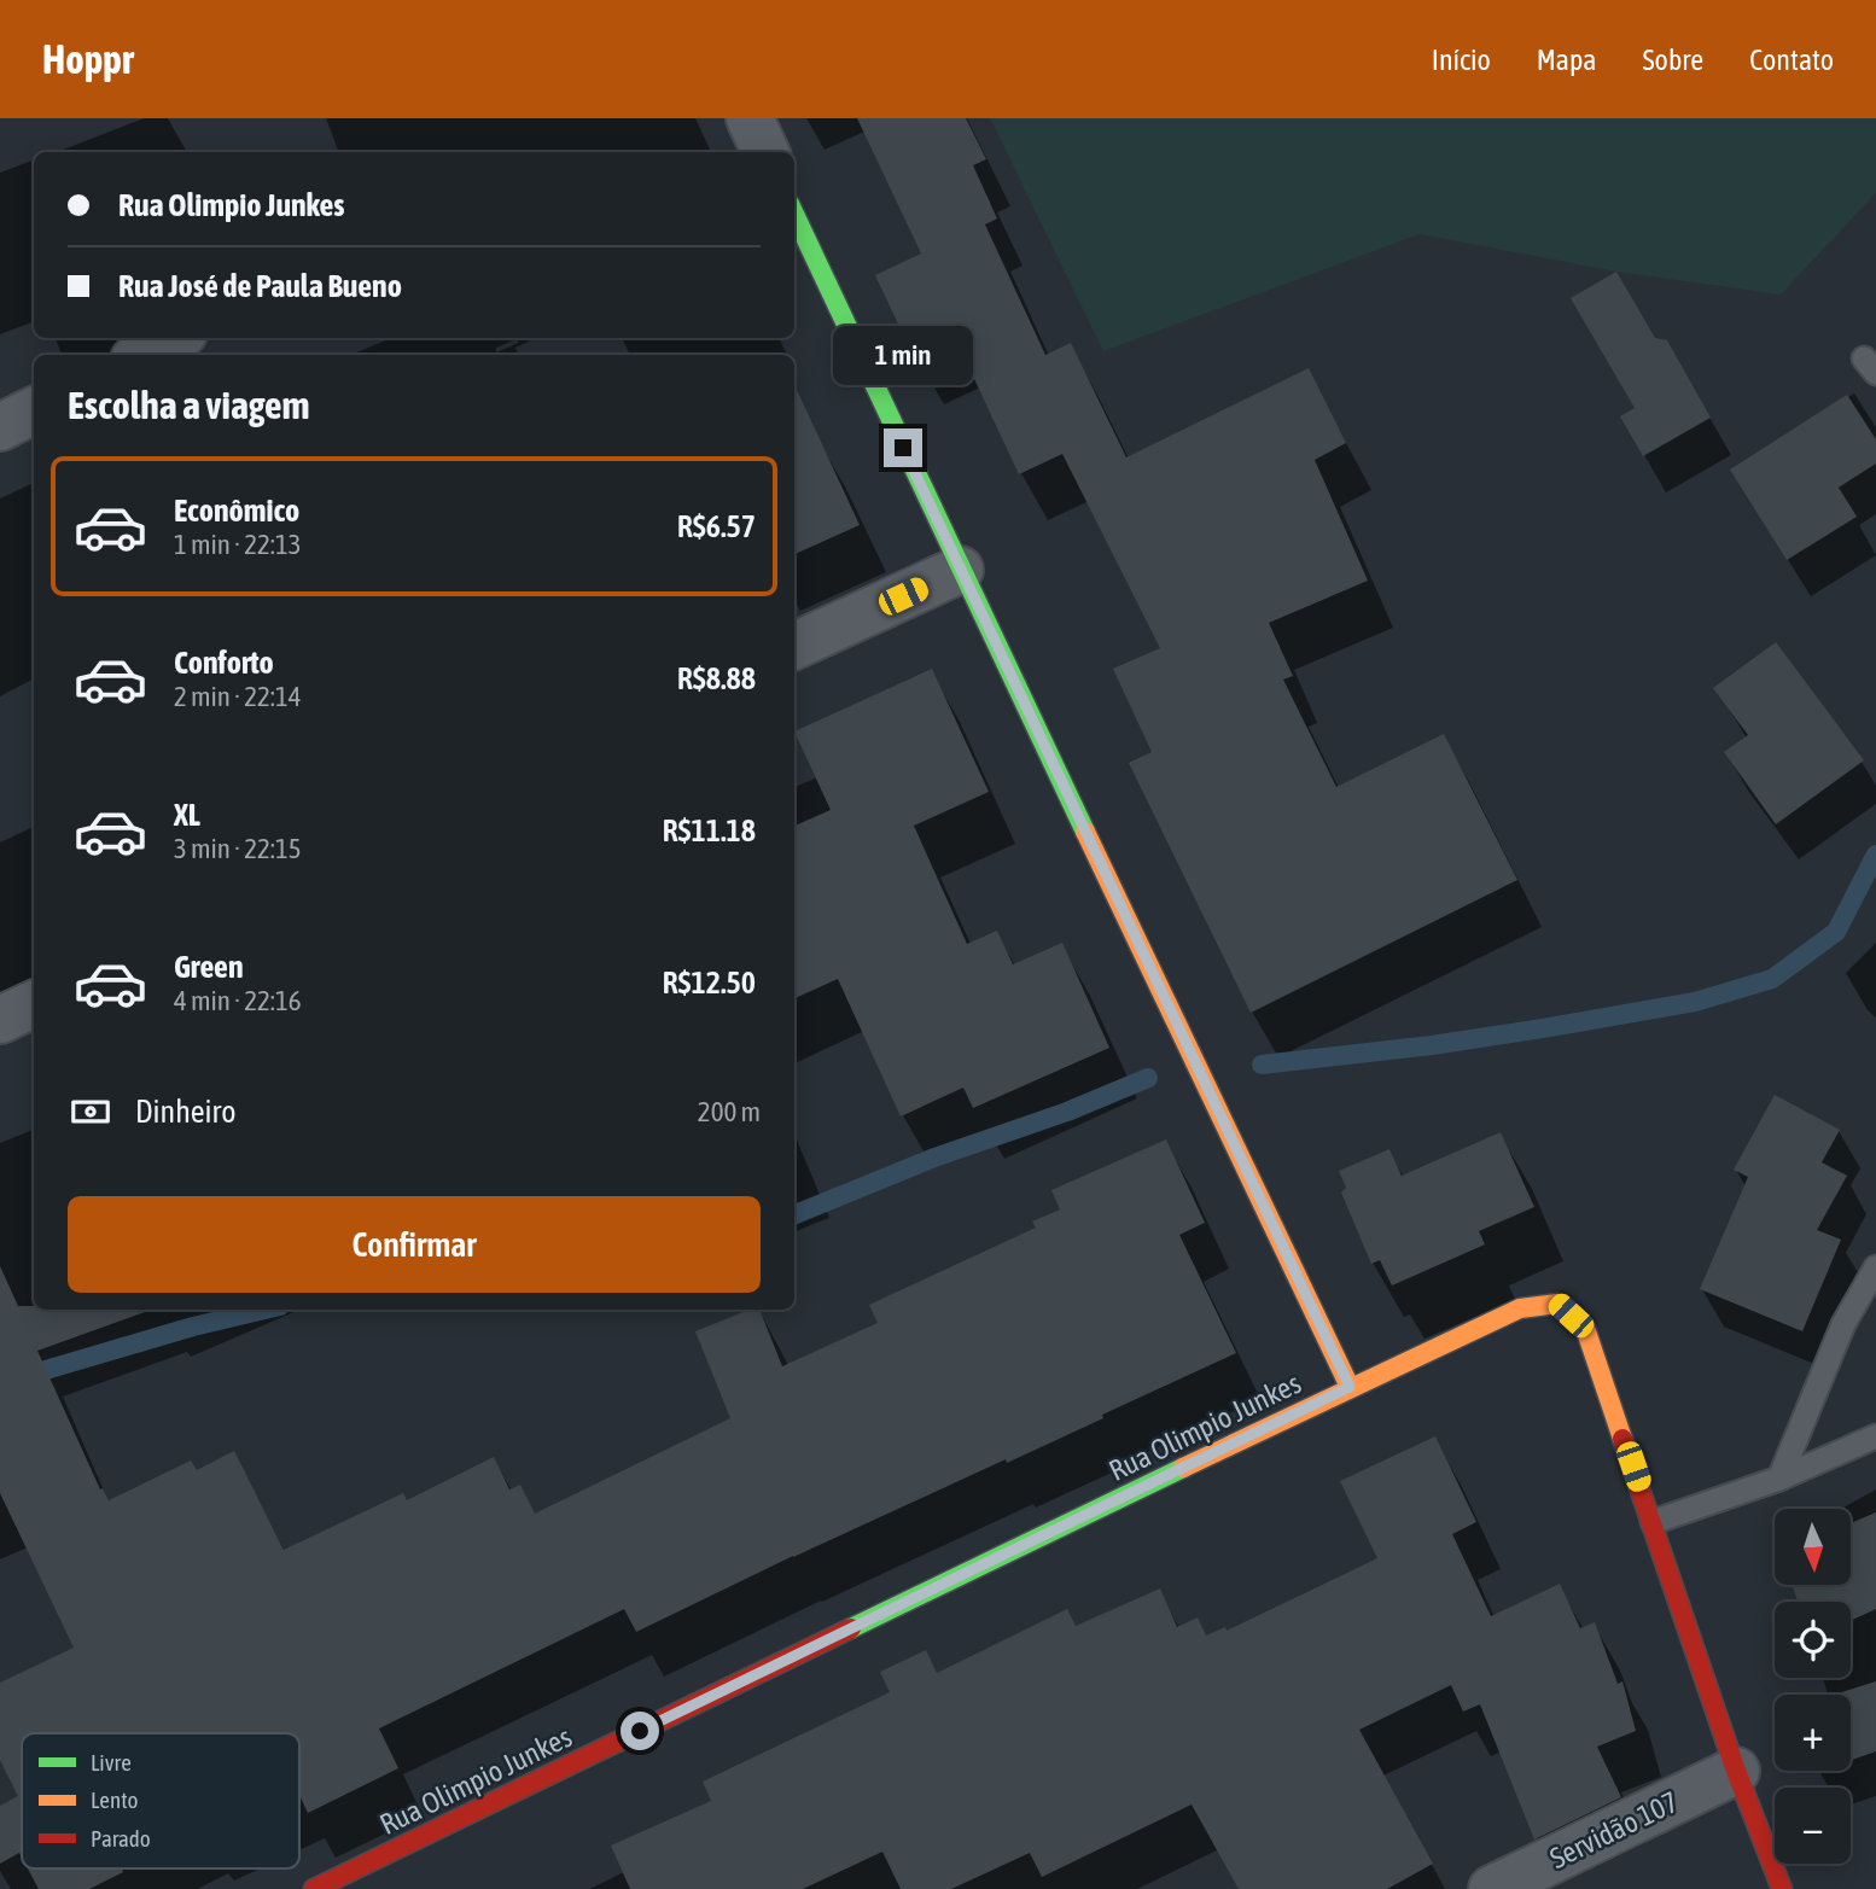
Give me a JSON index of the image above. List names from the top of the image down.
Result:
{
  "streets": {
    "street": ["Rua Olimpio Junkes", "Servidão 107"]
  },
  "crossings": [
    ["Rua Olimpio Junkes", "Servidão 107"]
  ],
  "legend": ["Livre", "Lento", "Parado"],
  "north": "bottom",
  "page": {
    "header": "Hoppr",
    "nav": [
      "Início",
      "Mapa",
      "Sobre",
      "Contato"
    ],
    "banner": ["Rua Olimpio Junkes", "Rua José de Paula Bueno"],
    "bubble": "1 min",
    "heading": "Escolha a viagem",
    "list": [
      {
        "name": "Econômico",
        "note": "1 min · 22:13",
        "value": "R$6.57"
      },
      {
        "name": "Conforto",
        "note": "2 min · 22:14",
        "value": "R$8.88"
      },
      {
        "name": "XL",
        "note": "3 min · 22:15",
        "value": "R$11.18"
      },
      {
        "name": "Green",
        "note": "4 min · 22:16",
        "value": "R$12.50"
      }
    ],
    "pay": ["Dinheiro", "200 m"],
    "buttons": "Confirmar",
    "map_buttons": ["+", "−"]
  }
}
